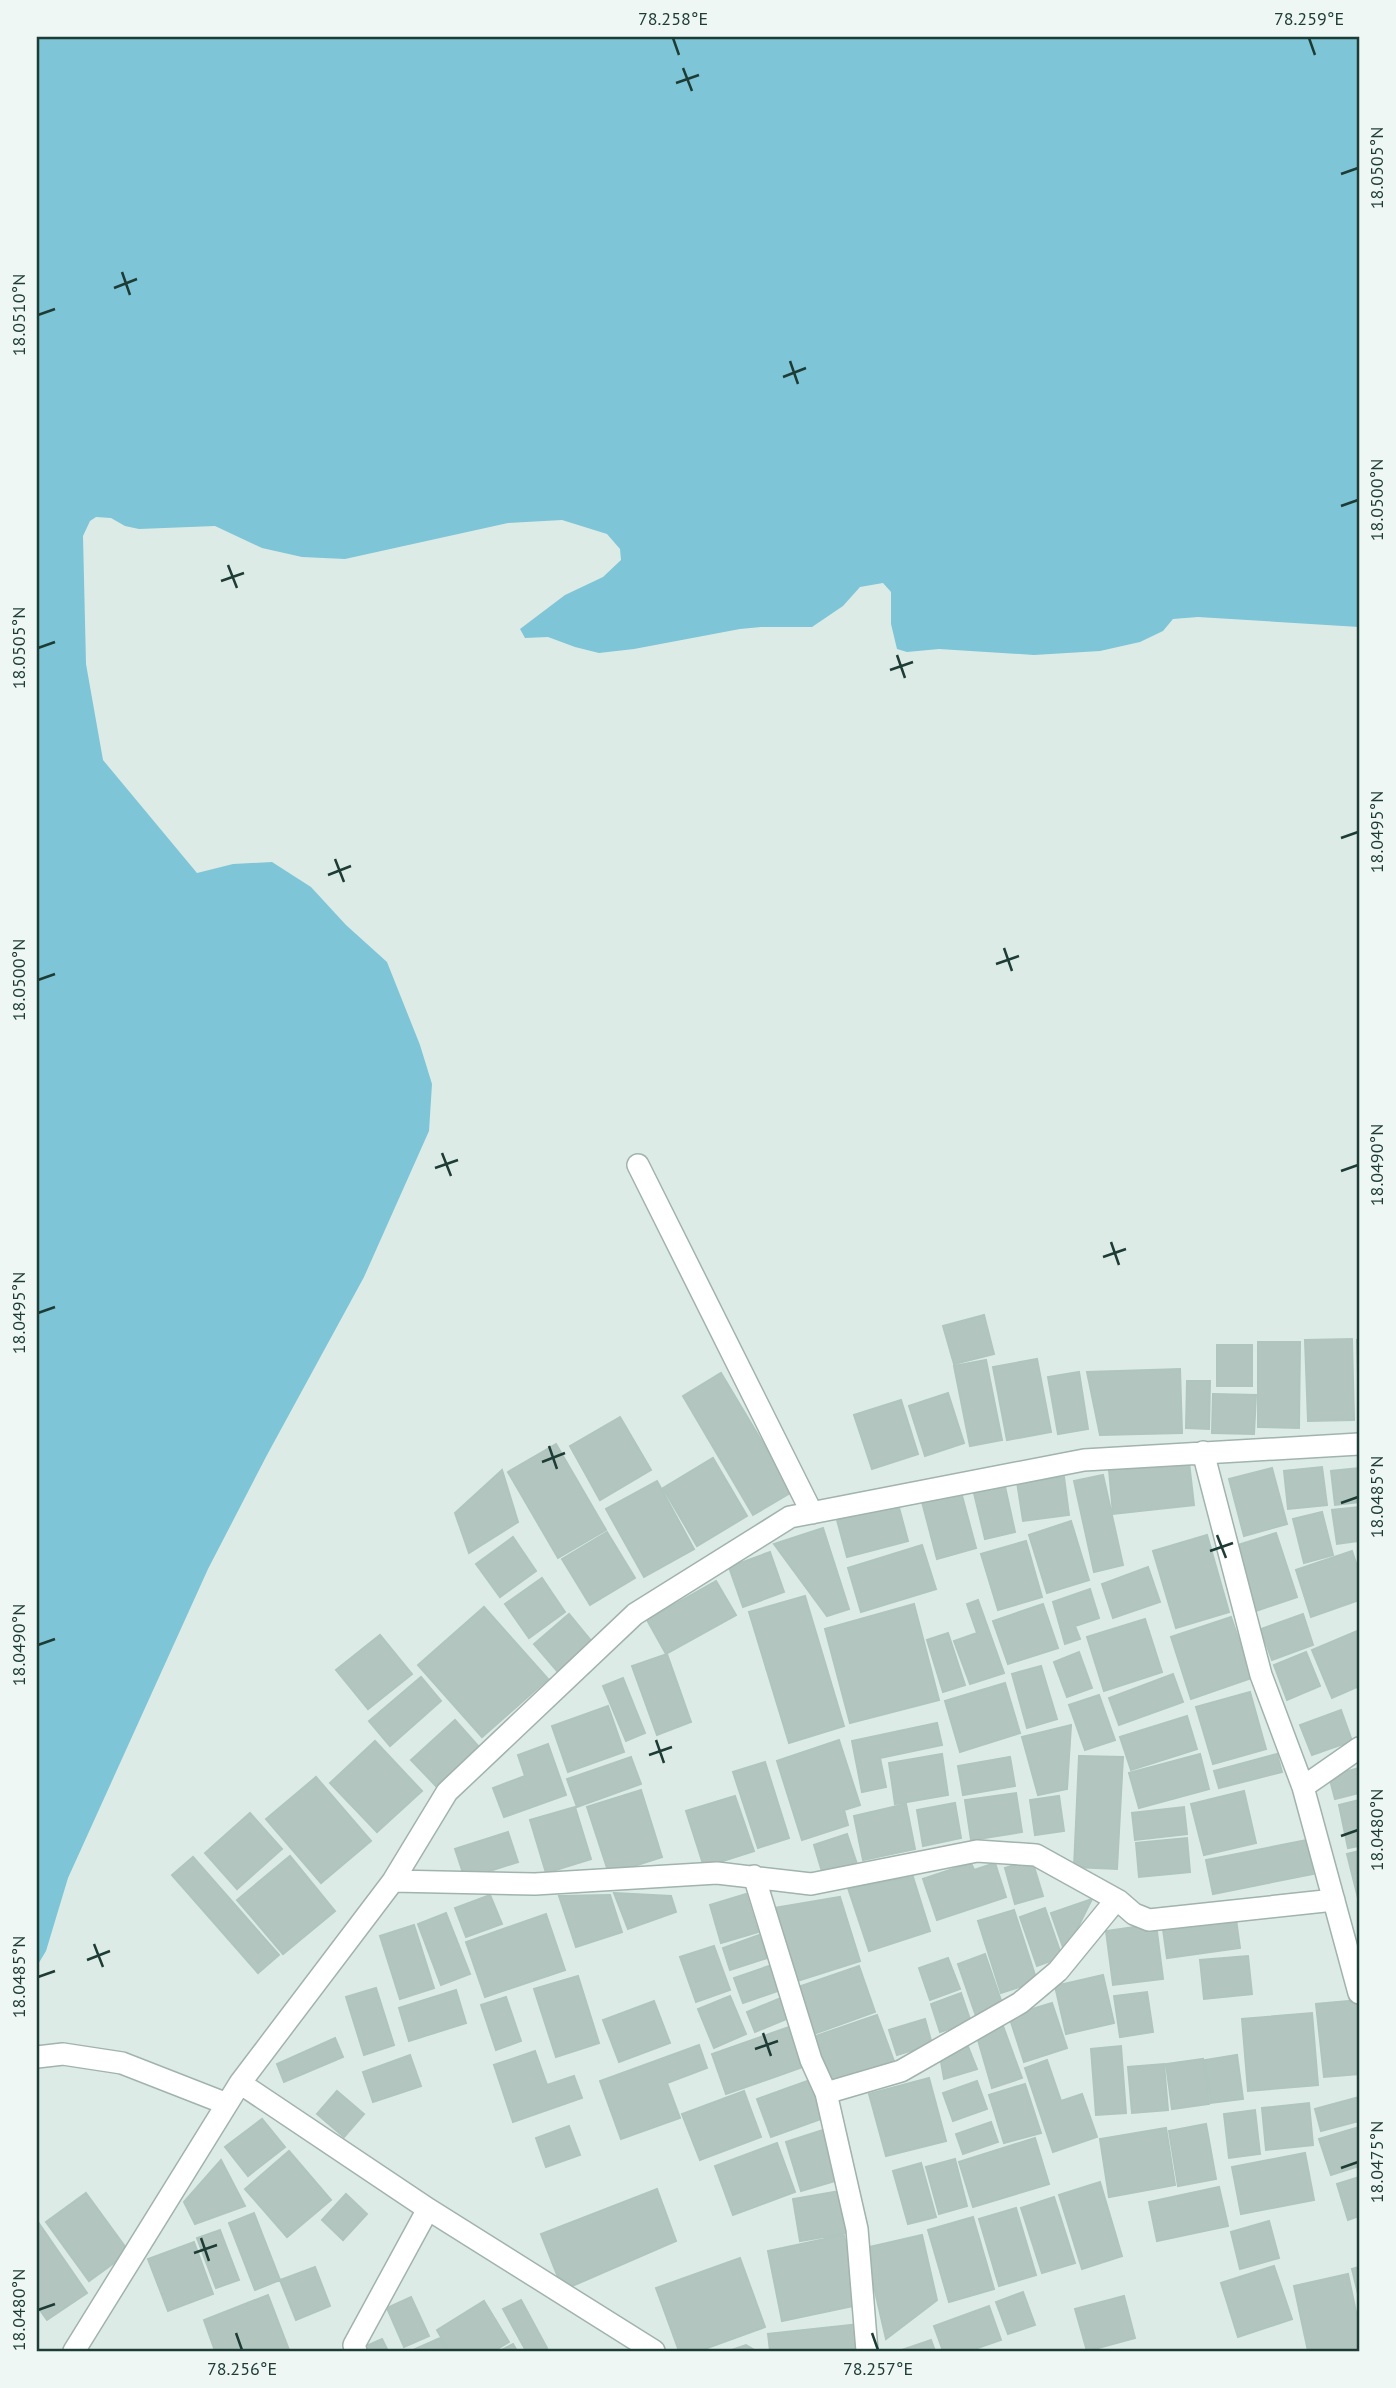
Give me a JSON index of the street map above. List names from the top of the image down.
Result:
{
  "coordinates": [
    "78.258°E",
    "78.259°E",
    "18.0505°N",
    "18.0510°N",
    "18.0500°N",
    "18.0495°N",
    "18.0490°N",
    "18.0485°N",
    "18.0480°N",
    "18.0475°N",
    "78.256°E",
    "78.257°E"
  ]
}
